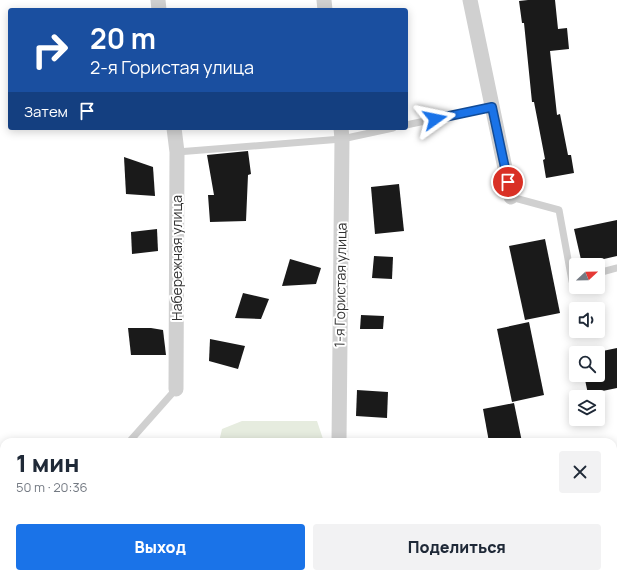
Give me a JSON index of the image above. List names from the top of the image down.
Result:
{
  "streets": {
    "street": ["Набережная улица", "1-я Гористая улица"]
  },
  "north": "right",
  "page": {
    "turn": ["20 m", "2-я Гористая улица"],
    "then": "Затем",
    "heading": ["1 мин", "50 m · 20:36"],
    "buttons": ["Выход", "Поделиться"]
  }
}
